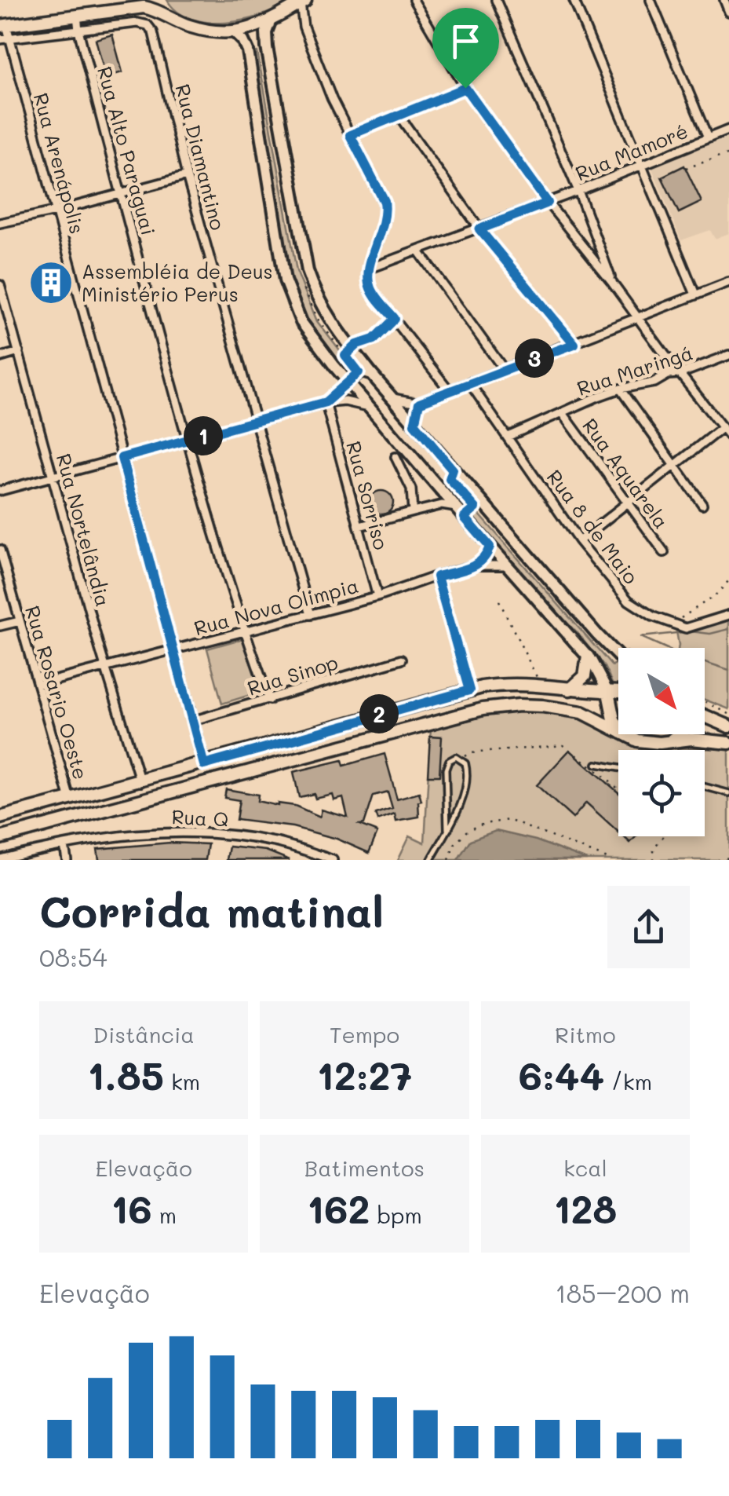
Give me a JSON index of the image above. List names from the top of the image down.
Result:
{
  "streets": {
    "street": [
      "Rua Alto Paraguai",
      "Rua Mamoré",
      "Rua Diamantino",
      "Rua Arenápolis",
      "Rua Maringá",
      "Rua Aquarela",
      "Rua Sorriso",
      "Rua 8 de Maio",
      "Rua Nortelândia",
      "Rua Nova Olimpia",
      "Rua Sinop",
      "Rua Rosario Oeste",
      "Rua Q"
    ]
  },
  "crossings": [
    ["Rua Alto Paraguai", "Rua Diamantino"],
    ["Rua Alto Paraguai", "Rua Nova Olimpia"],
    ["Rua Alto Paraguai", "Rua Sinop"],
    ["Rua Diamantino", "Rua Nova Olimpia"],
    ["Rua Arenápolis", "Rua Nova Olimpia"],
    ["Rua Arenápolis", "Rua Sinop"],
    ["Rua Maringá", "Rua Aquarela"],
    ["Rua Maringá", "Rua 8 de Maio"],
    ["Rua Sorriso", "Rua Nova Olimpia"],
    ["Rua Nortelândia", "Rua Nova Olimpia"],
    ["Rua Nova Olimpia", "Rua Rosario Oeste"]
  ],
  "places": {
    "building": ["Assembléia de Deus Ministério Perus"]
  },
  "north": "bottom right",
  "page": {
    "pins": ["3", "1", "2"],
    "heading": ["Corrida matinal", "08:54"],
    "stats": [
      ["Distância", "1.85 km"],
      ["Tempo", "12:27"],
      ["Ritmo", "6:44 /km"],
      ["Elevação", "16 m"],
      ["Batimentos", "162 bpm"],
      ["kcal", "128"]
    ],
    "chart": ["Elevação", "185–200 m"]
  }
}
